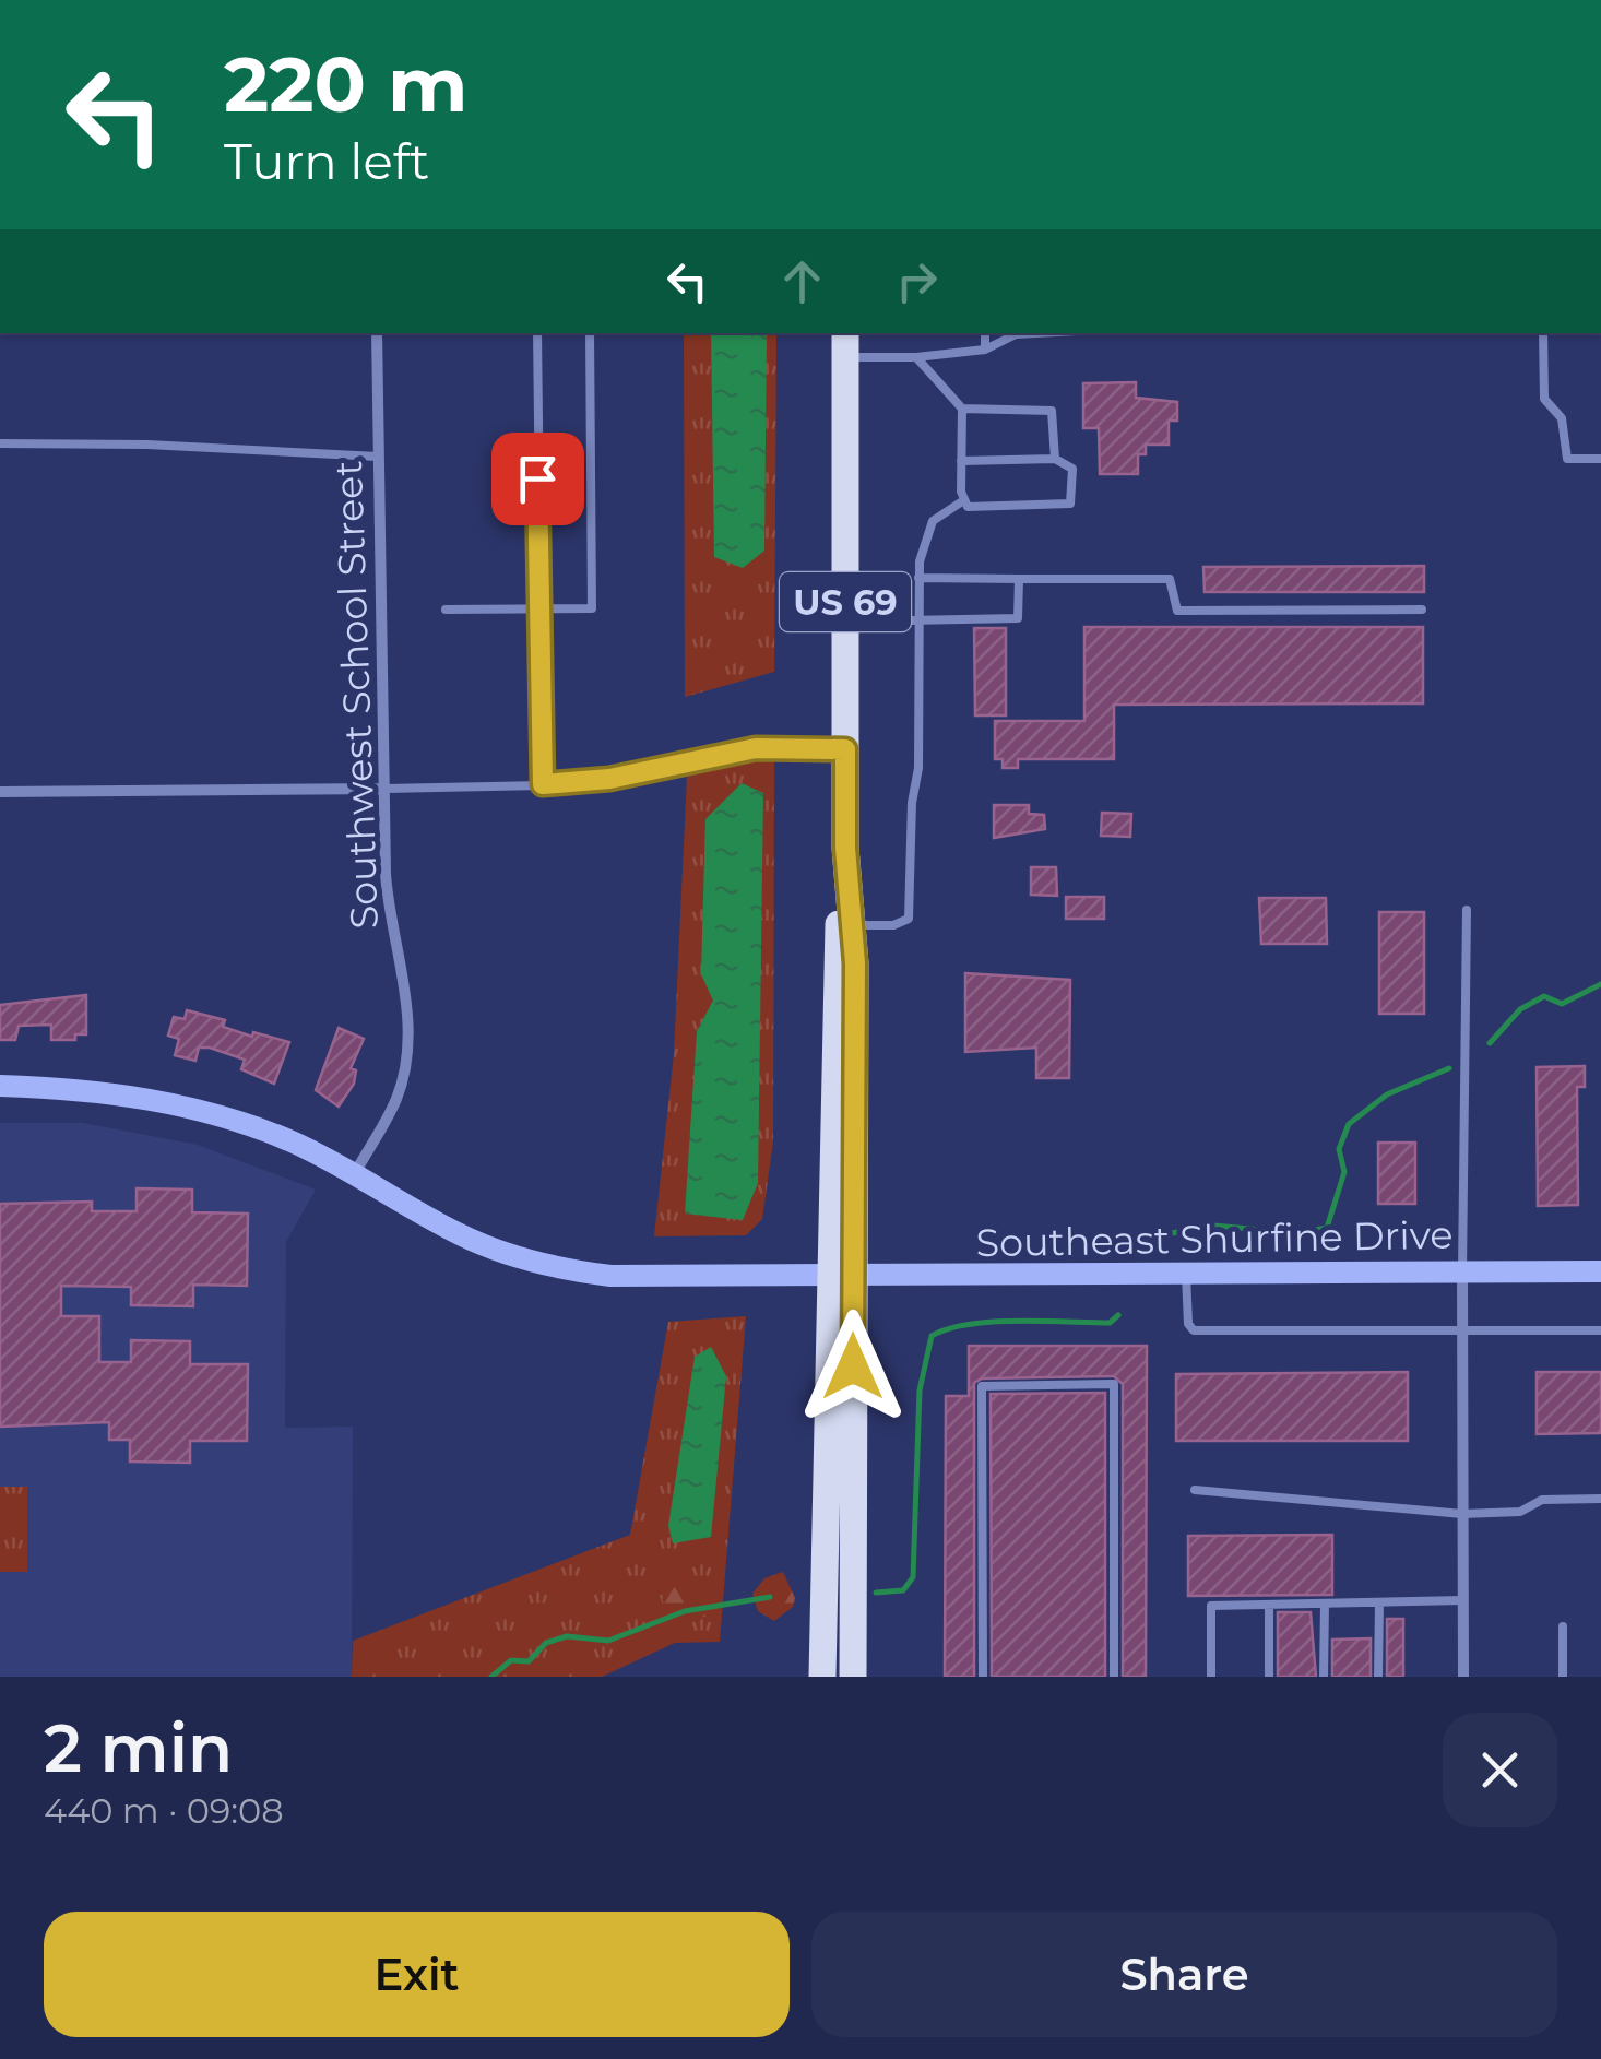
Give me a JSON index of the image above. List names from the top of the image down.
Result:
{
  "streets": {
    "main road": ["US 69"],
    "street": ["Southwest School Street", "Southeast Shurfine Drive"]
  },
  "crossings": [
    ["US 69", "Southeast Shurfine Drive"],
    ["Southwest School Street", "Southeast Shurfine Drive"]
  ],
  "page": {
    "turn": ["220 m", "Turn left"],
    "heading": ["2 min", "440 m · 09:08"],
    "buttons": ["Exit", "Share"]
  }
}
